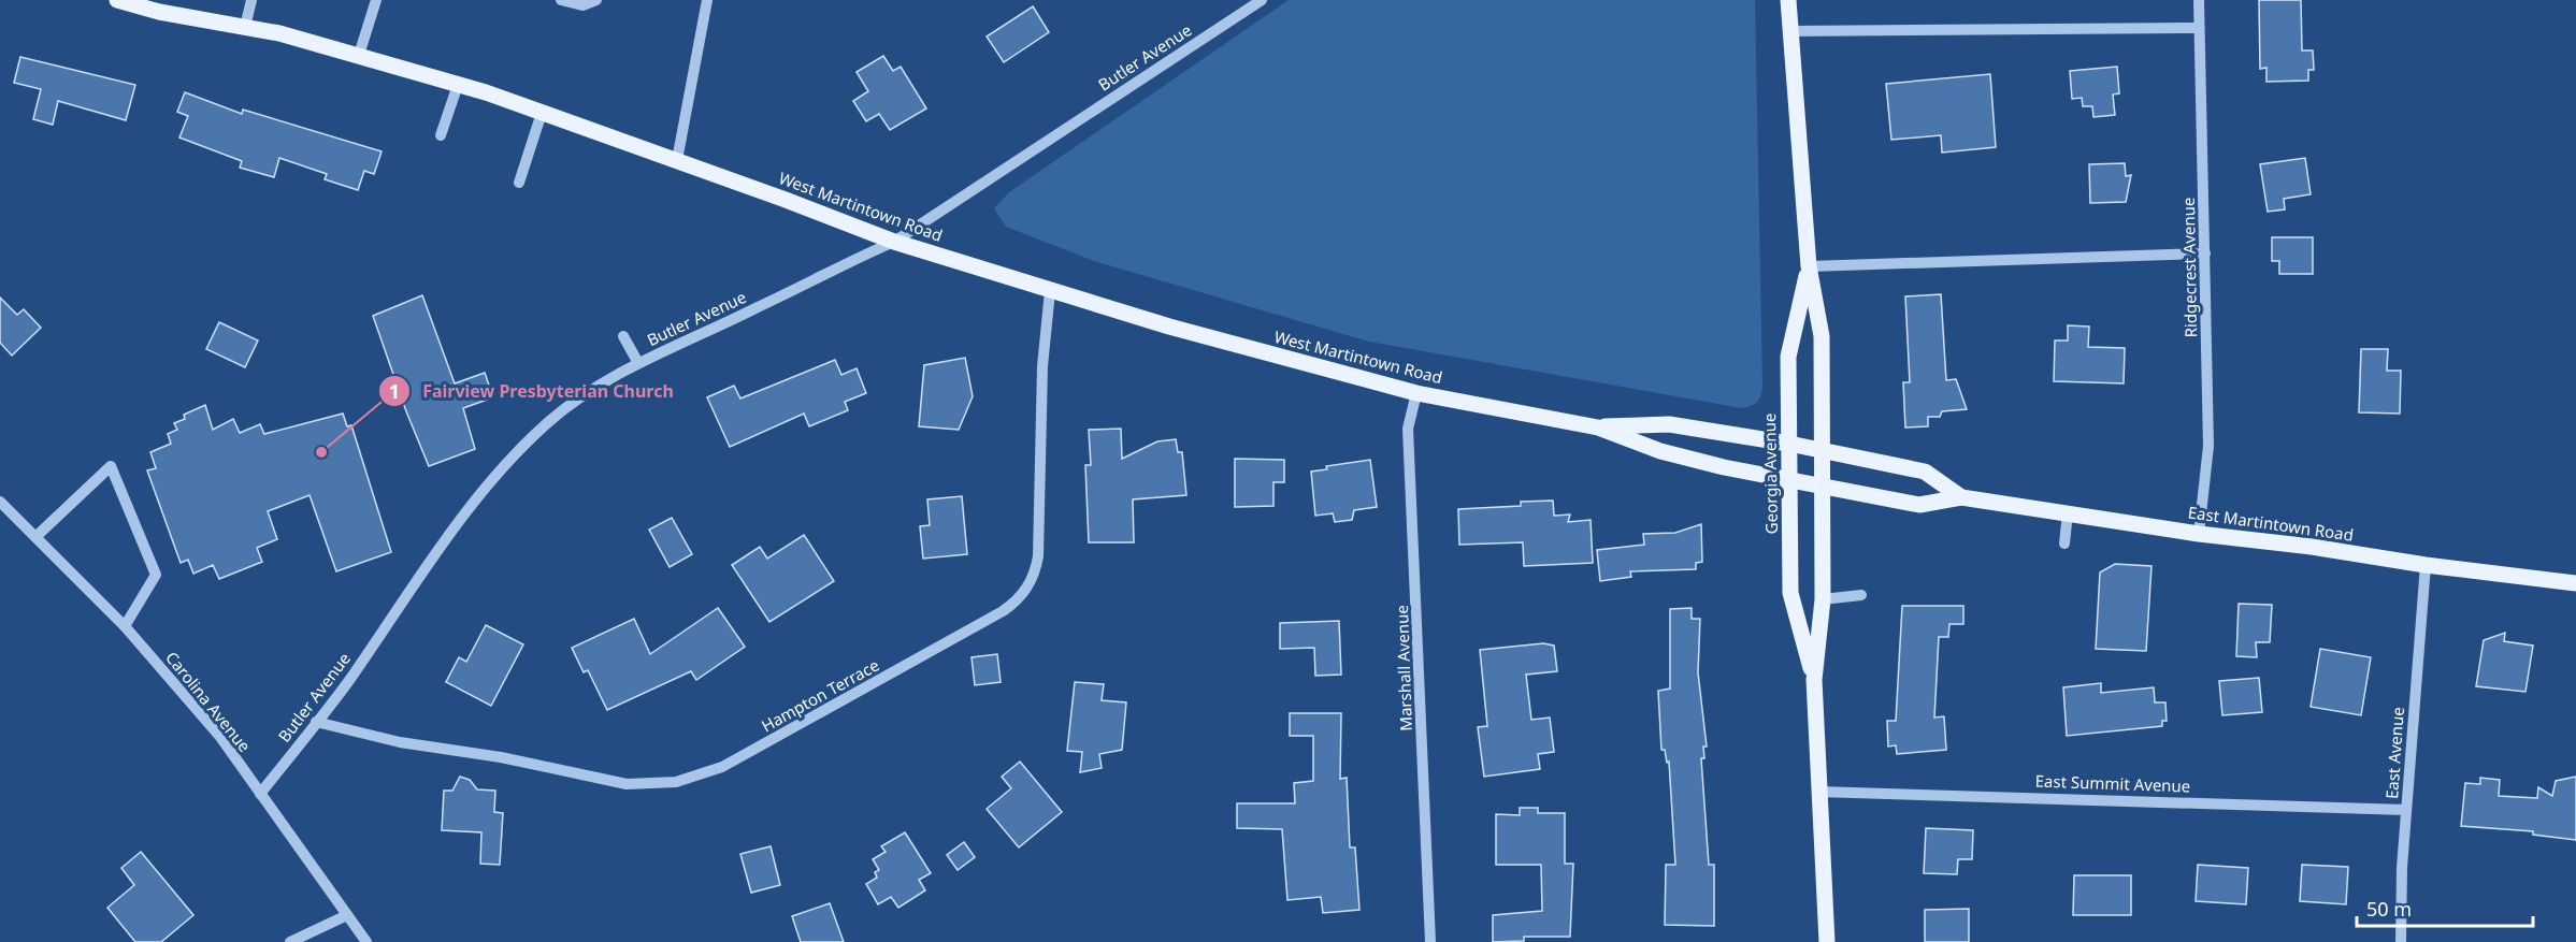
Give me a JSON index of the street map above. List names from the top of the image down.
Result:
{
  "streets": {
    "main road": ["West Martintown Road", "Georgia Avenue", "East Martintown Road"],
    "street": [
      "Butler Avenue",
      "Ridgecrest Avenue",
      "Marshall Avenue",
      "Hampton Terrace",
      "Carolina Avenue",
      "East Avenue",
      "East Summit Avenue"
    ]
  },
  "crossings": [
    ["Butler Avenue", "West Martintown Road"],
    ["Butler Avenue", "Hampton Terrace"],
    ["Butler Avenue", "Carolina Avenue"],
    ["West Martintown Road", "Georgia Avenue"],
    ["West Martintown Road", "East Martintown Road"],
    ["West Martintown Road", "Marshall Avenue"],
    ["West Martintown Road", "Hampton Terrace"],
    ["Ridgecrest Avenue", "East Martintown Road"],
    ["Georgia Avenue", "East Martintown Road"],
    ["Georgia Avenue", "East Summit Avenue"],
    ["East Martintown Road", "East Avenue"],
    ["East Avenue", "East Summit Avenue"]
  ],
  "places": ["Fairview Presbyterian Church"],
  "scale_bar": "50 m"
}
